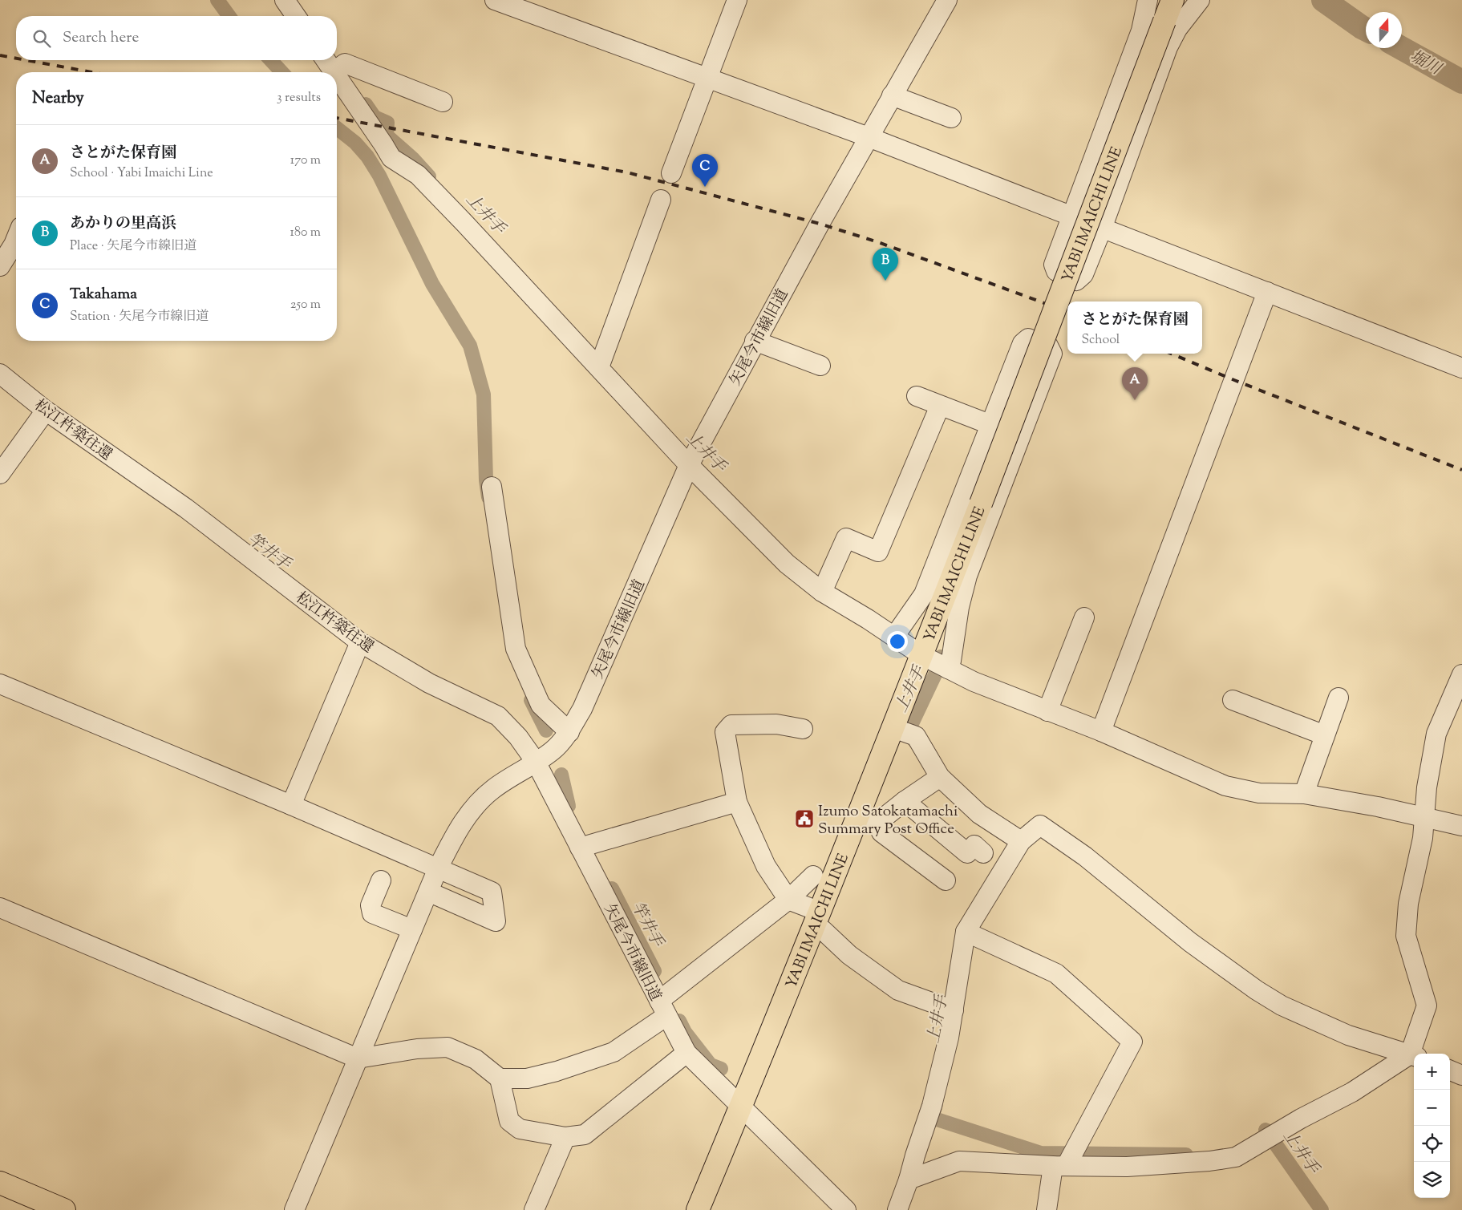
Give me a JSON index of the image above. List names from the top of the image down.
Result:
{
  "streets": {
    "main road": ["YABI IMAICHI LINE"],
    "street": ["矢尾今市線旧道", "松江杵築往還"]
  },
  "crossings": [
    ["YABI IMAICHI LINE", "矢尾今市線旧道"],
    ["矢尾今市線旧道", "松江杵築往還"]
  ],
  "water": ["堀川", "上井手", "竿井手"],
  "places": {
    "public building": ["Izumo Satokatamachi Summary Post Office"]
  },
  "north": "top",
  "page": {
    "search": "Search here",
    "heading": ["Nearby", "3 results"],
    "list": [
      {
        "mark": "A",
        "name": "さとがた保育園",
        "note": "School · Yabi Imaichi Line",
        "value": "170 m"
      },
      {
        "mark": "B",
        "name": "あかりの里高浜",
        "note": "Place · 矢尾今市線旧道",
        "value": "180 m"
      },
      {
        "mark": "C",
        "name": "Takahama",
        "note": "Station · 矢尾今市線旧道",
        "value": "250 m"
      }
    ],
    "pins": ["C", "B", "A"],
    "popup": ["さとがた保育園", "School"],
    "map_buttons": ["+", "−"]
  }
}
